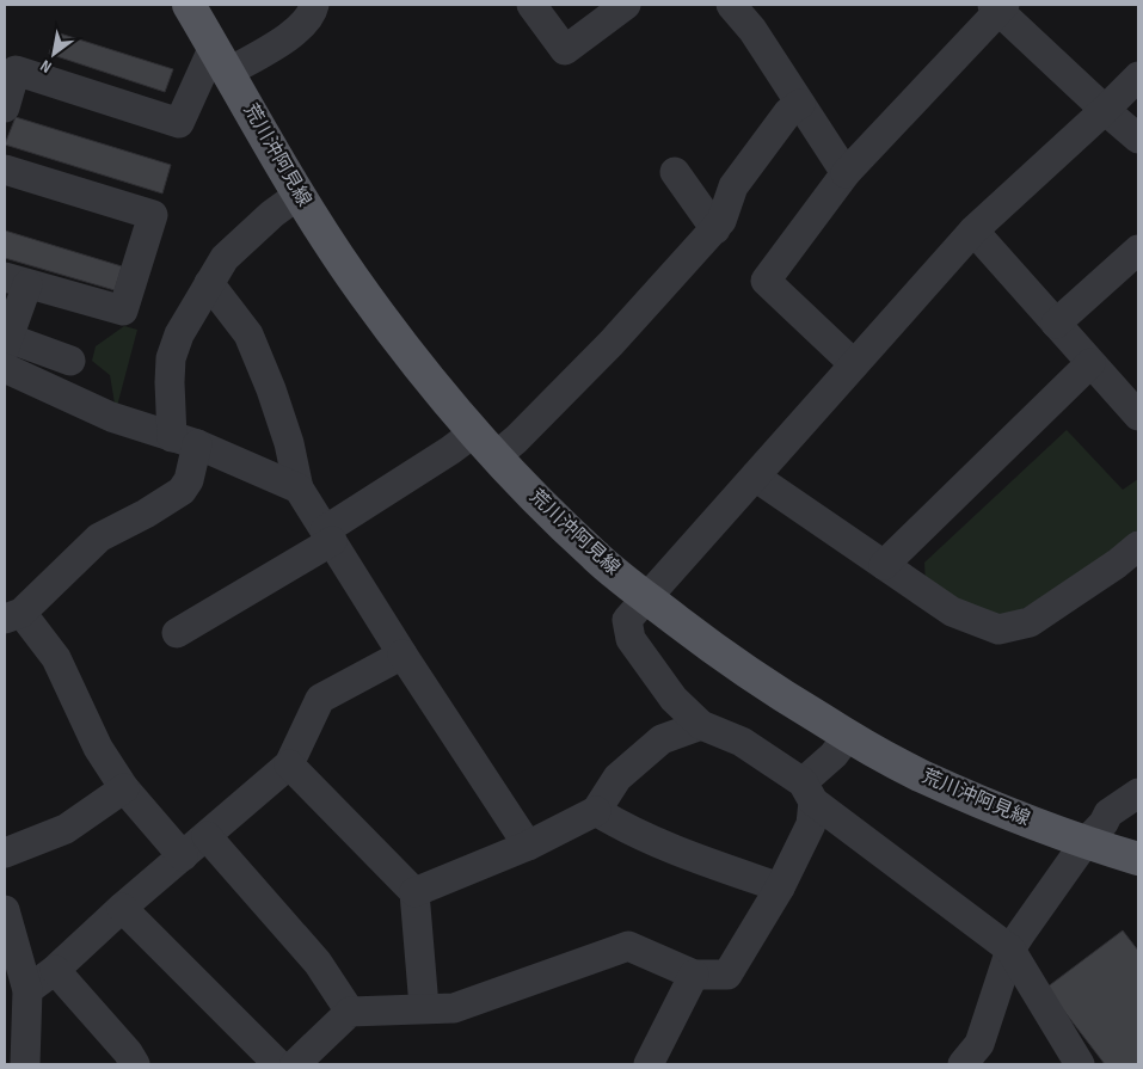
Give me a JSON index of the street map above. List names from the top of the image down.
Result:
{
  "streets": {
    "main road": ["荒川沖阿見線"]
  },
  "north": "bottom left"
}
